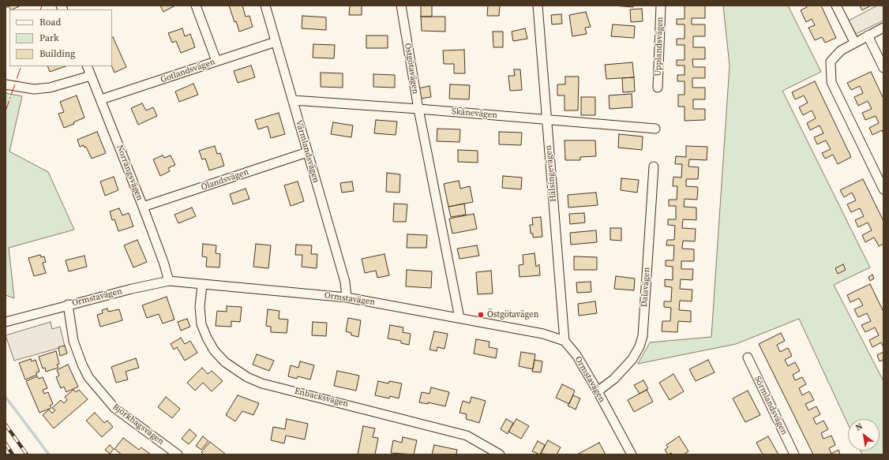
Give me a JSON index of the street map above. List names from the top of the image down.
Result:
{
  "streets": {
    "street": [
      "Upplandsvägen",
      "Östgötavägen",
      "Gotlandsvägen",
      "Skånevägen",
      "Värmlandsvägen",
      "Norrängsvägen",
      "Hälsingevägen",
      "Ölandsvägen",
      "Dalavägen",
      "Ormstavägen",
      "Enbacksvägen",
      "Sörmlandsvägen",
      "Björkhagsvägen"
    ]
  },
  "crossings": [
    ["Östgötavägen", "Skånevägen"],
    ["Östgötavägen", "Ormstavägen"],
    ["Gotlandsvägen", "Värmlandsvägen"],
    ["Gotlandsvägen", "Norrängsvägen"],
    ["Skånevägen", "Värmlandsvägen"],
    ["Skånevägen", "Hälsingevägen"],
    ["Värmlandsvägen", "Ölandsvägen"],
    ["Värmlandsvägen", "Ormstavägen"],
    ["Norrängsvägen", "Ölandsvägen"],
    ["Norrängsvägen", "Ormstavägen"],
    ["Hälsingevägen", "Ormstavägen"],
    ["Dalavägen", "Ormstavägen"],
    ["Ormstavägen", "Enbacksvägen"],
    ["Ormstavägen", "Björkhagsvägen"]
  ],
  "places": ["Östgötavägen"],
  "legend": ["Road", "Park", "Building"],
  "north": "top left"
}
